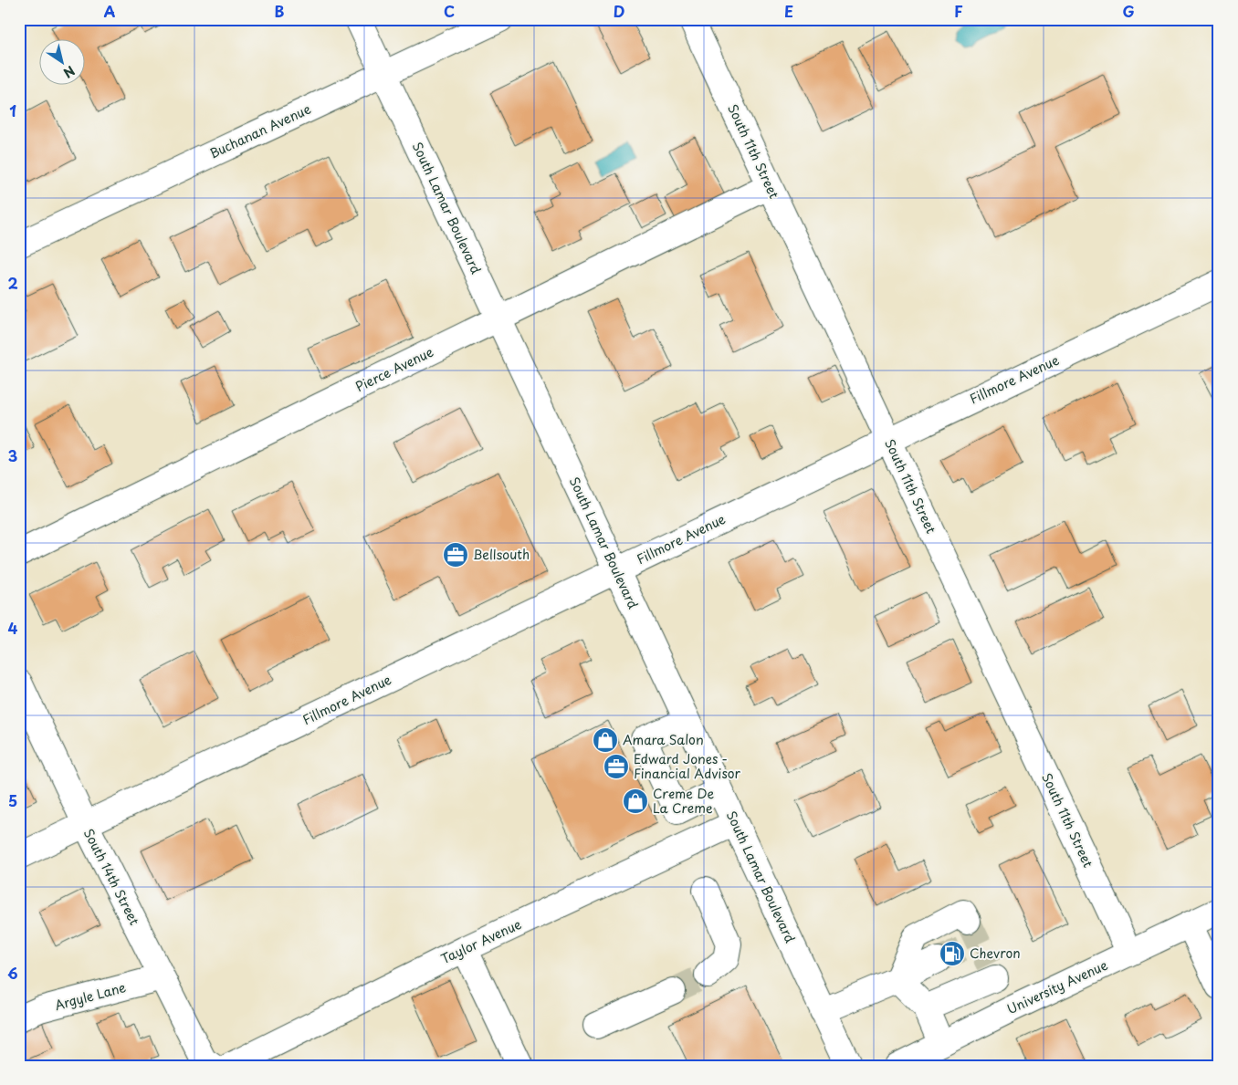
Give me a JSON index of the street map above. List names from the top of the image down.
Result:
{
  "streets": {
    "street": [
      "Buchanan Avenue",
      "South 11th Street",
      "South Lamar Boulevard",
      "Pierce Avenue",
      "Fillmore Avenue",
      "South 14th Street",
      "Taylor Avenue",
      "University Avenue",
      "Argyle Lane"
    ]
  },
  "crossings": [
    ["Buchanan Avenue", "South Lamar Boulevard"],
    ["South 11th Street", "Pierce Avenue"],
    ["South 11th Street", "Fillmore Avenue"],
    ["South 11th Street", "University Avenue"],
    ["South Lamar Boulevard", "Pierce Avenue"],
    ["South Lamar Boulevard", "Fillmore Avenue"],
    ["South Lamar Boulevard", "Taylor Avenue"],
    ["Fillmore Avenue", "South 14th Street"],
    ["South 14th Street", "Argyle Lane"]
  ],
  "places": {
    "office": ["Bellsouth", "Edward Jones - Financial Advisor"],
    "shop": ["Amara Salon", "Creme De La Creme"],
    "fuel station": ["Chevron"]
  },
  "north": "bottom right",
  "grid": {
    "columns": [
      "A",
      "B",
      "C",
      "D",
      "E",
      "F",
      "G"
    ],
    "rows": [
      "1",
      "2",
      "3",
      "4",
      "5",
      "6"
    ]
  }
}
